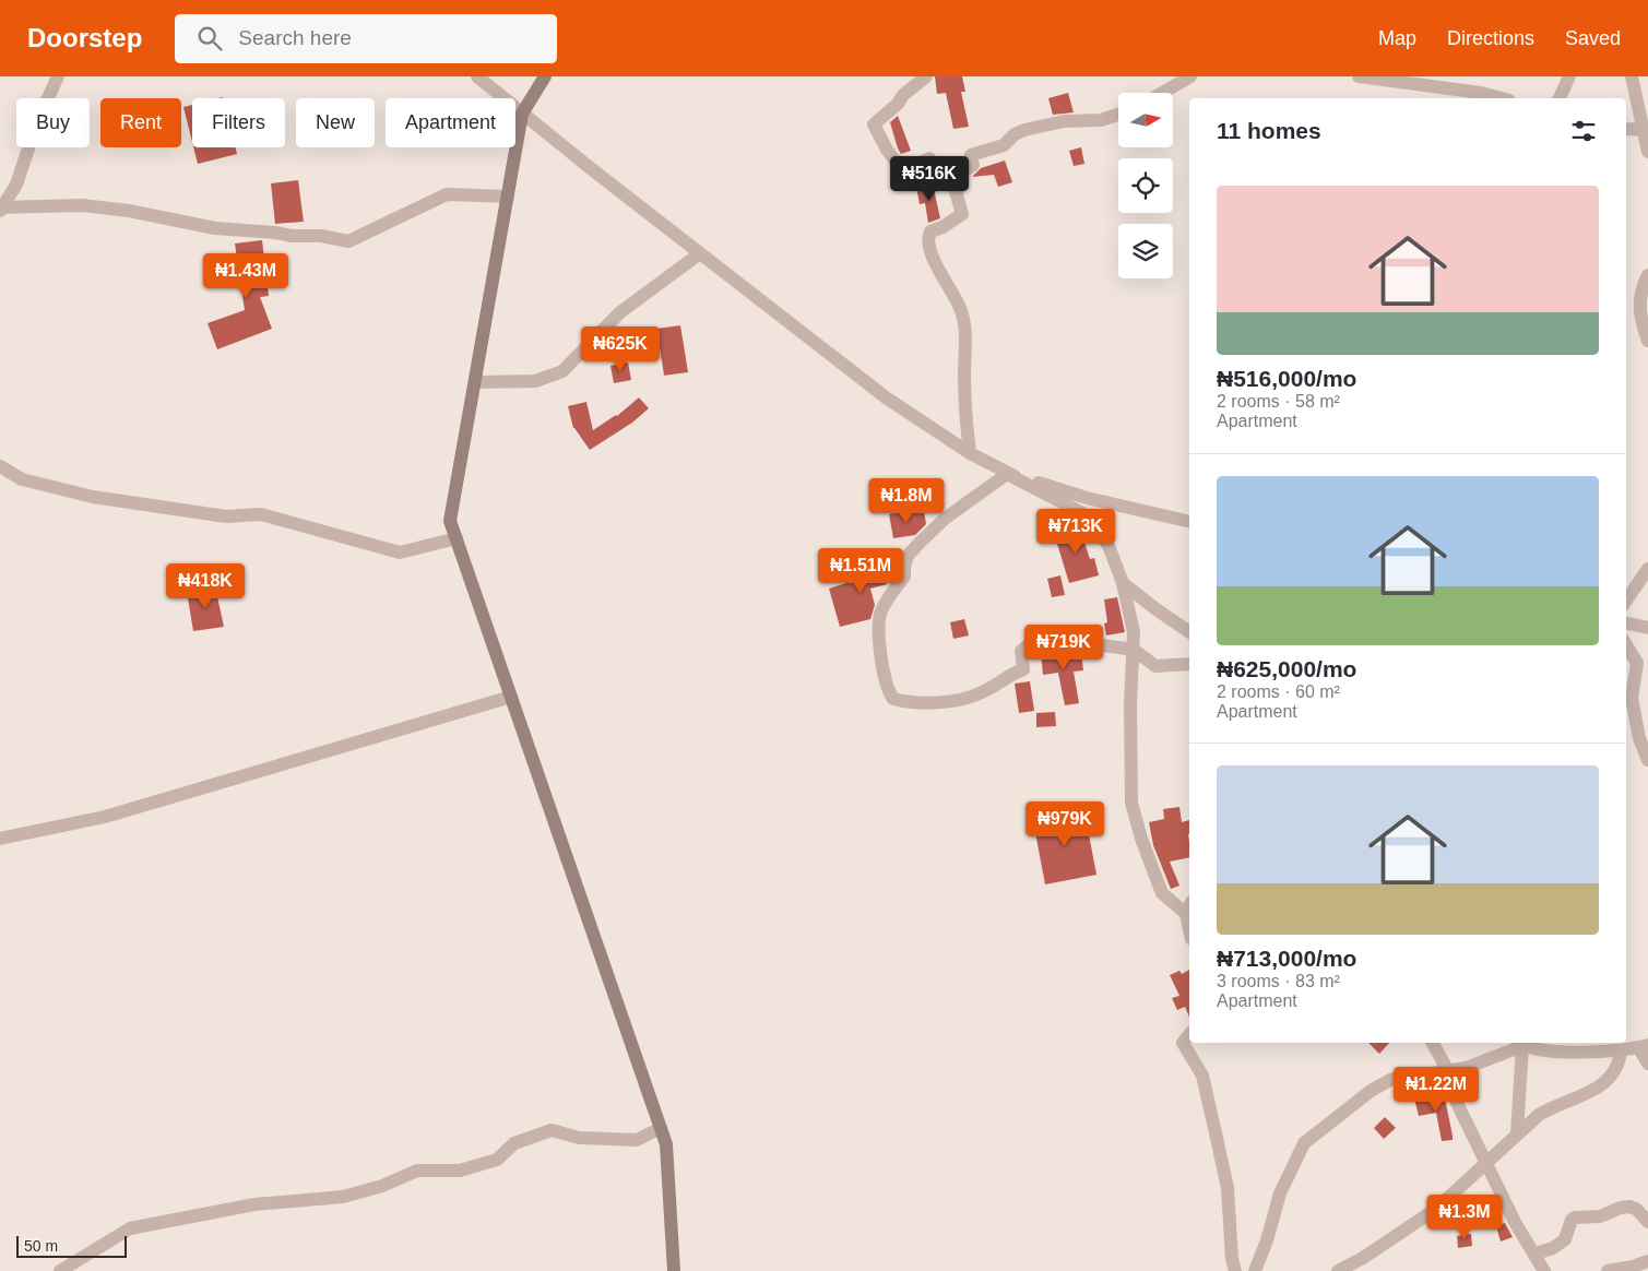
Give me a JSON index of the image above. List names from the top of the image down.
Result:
{
  "scale_bar": "50 m",
  "north": "right",
  "page": {
    "header": "Doorstep",
    "search": "Search here",
    "nav": ["Map", "Directions", "Saved"],
    "chip": [
      "Buy",
      "Rent",
      "Filters",
      "New",
      "Apartment"
    ],
    "heading": "11 homes",
    "price": [
      "₦516K",
      "₦1.43M",
      "₦625K",
      "₦1.8M",
      "₦713K",
      "₦1.51M",
      "₦418K",
      "₦719K",
      "₦979K",
      "₦1.22M",
      "₦1.3M"
    ],
    "list": [
      {
        "name": "₦516,000/mo",
        "note": "2 rooms · 58 m² · Apartment"
      },
      {
        "name": "₦625,000/mo",
        "note": "2 rooms · 60 m² · Apartment"
      },
      {
        "name": "₦713,000/mo",
        "note": "3 rooms · 83 m² · Apartment"
      }
    ],
    "scale": "50 m"
  }
}
